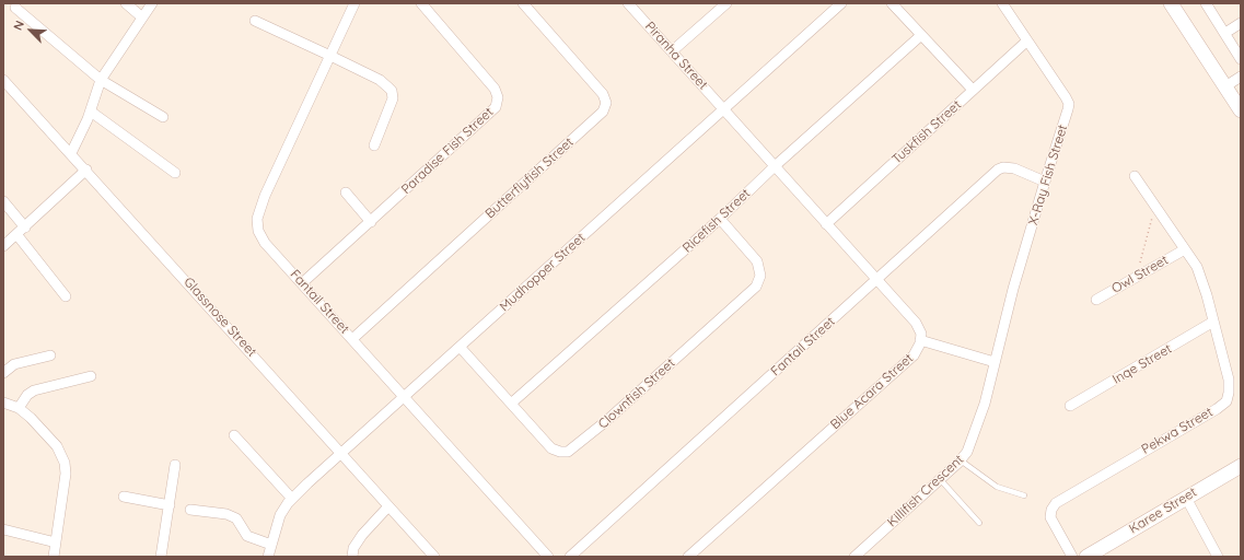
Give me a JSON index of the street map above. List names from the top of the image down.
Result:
{
  "streets": {
    "street": [
      "Piranha Street",
      "Tuskfish Street",
      "Paradise Fish Street",
      "X-Ray Fish Street",
      "Butterflyfish Street",
      "Ricefish Street",
      "Mudhopper Street",
      "Owl Street",
      "Fantail Street",
      "Glassnose Street",
      "Inqe Street",
      "Blue Acara Street",
      "Clownfish Street",
      "Pekwa Street",
      "Killifish Crescent",
      "Karee Street"
    ]
  },
  "crossings": [
    ["Piranha Street", "Mudhopper Street"],
    ["Piranha Street", "Blue Acara Street"],
    ["Tuskfish Street", "X-Ray Fish Street"],
    ["Tuskfish Street", "Blue Acara Street"],
    ["Paradise Fish Street", "Fantail Street"],
    ["X-Ray Fish Street", "Fantail Street"],
    ["X-Ray Fish Street", "Killifish Crescent"],
    ["Butterflyfish Street", "Fantail Street"],
    ["Ricefish Street", "Blue Acara Street"],
    ["Ricefish Street", "Clownfish Street"],
    ["Mudhopper Street", "Fantail Street"],
    ["Mudhopper Street", "Glassnose Street"],
    ["Mudhopper Street", "Blue Acara Street"],
    ["Mudhopper Street", "Clownfish Street"],
    ["Owl Street", "Pekwa Street"],
    ["Fantail Street", "Blue Acara Street"],
    ["Inqe Street", "Pekwa Street"]
  ],
  "north": "top left"
}
